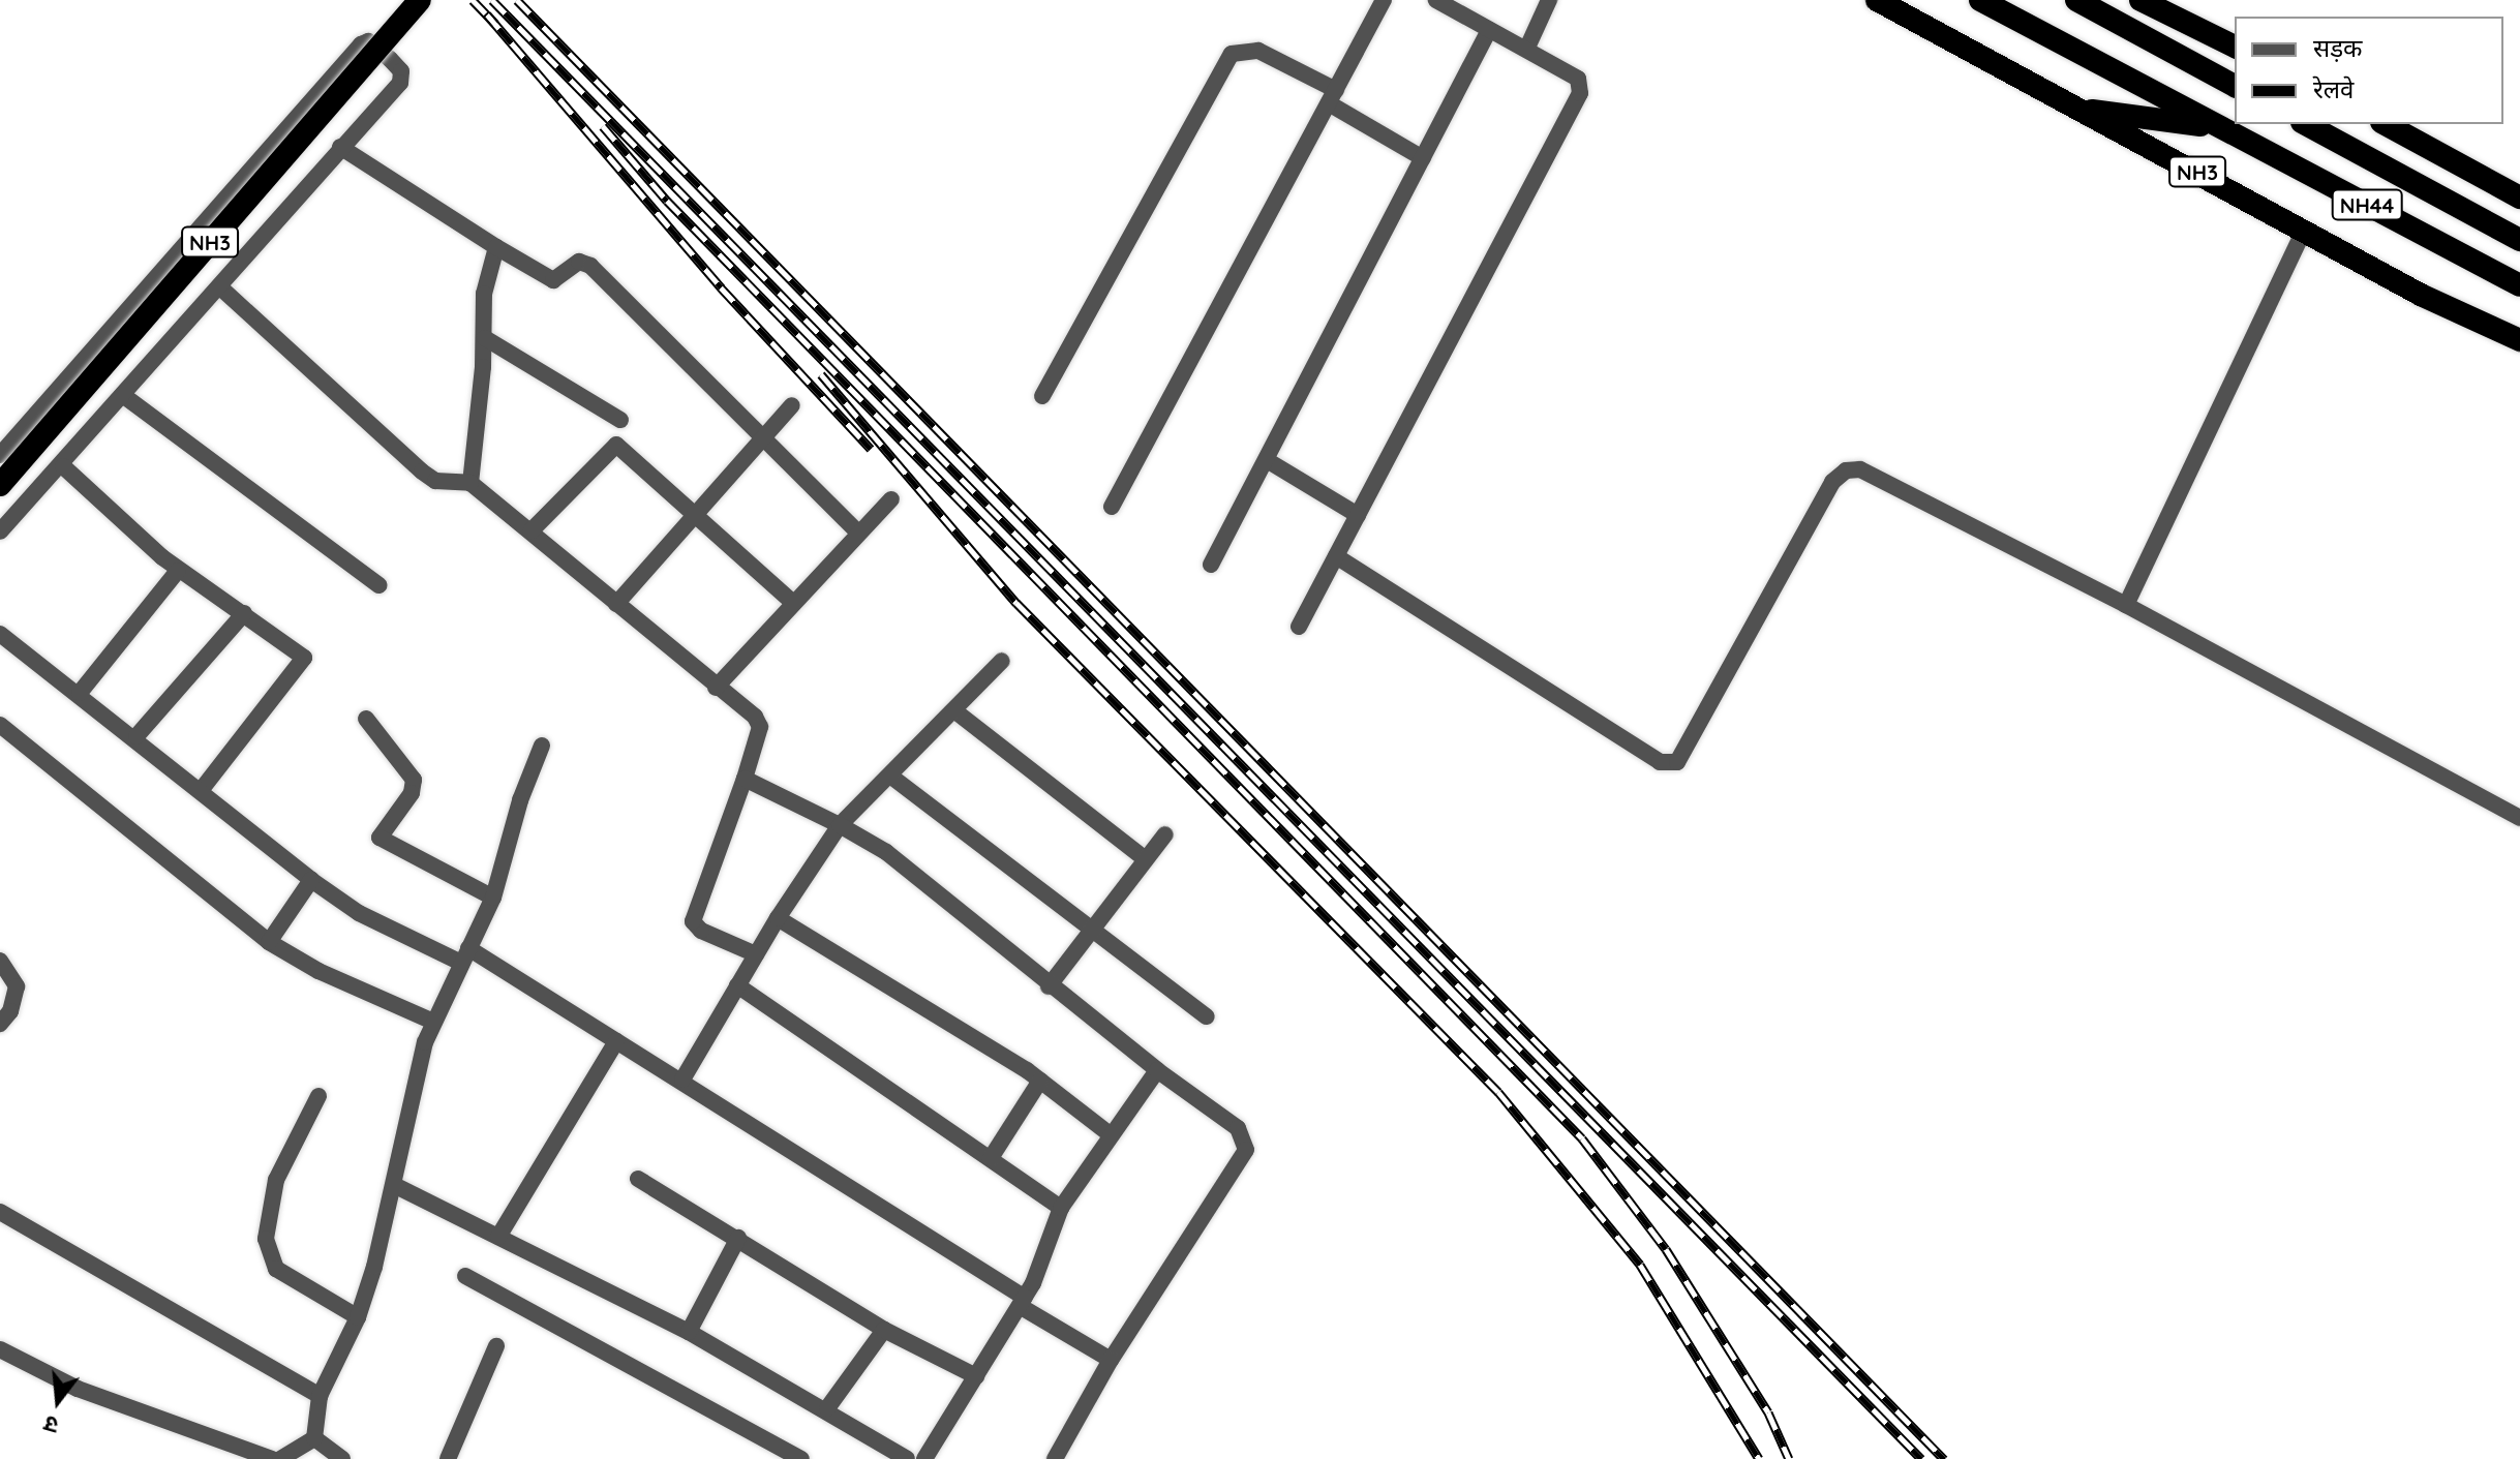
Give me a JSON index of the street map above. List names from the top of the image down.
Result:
{
  "streets": {
    "highway": ["NH3", "NH44"]
  },
  "legend": ["सड़क", "रेलवे"],
  "north": "bottom"
}
